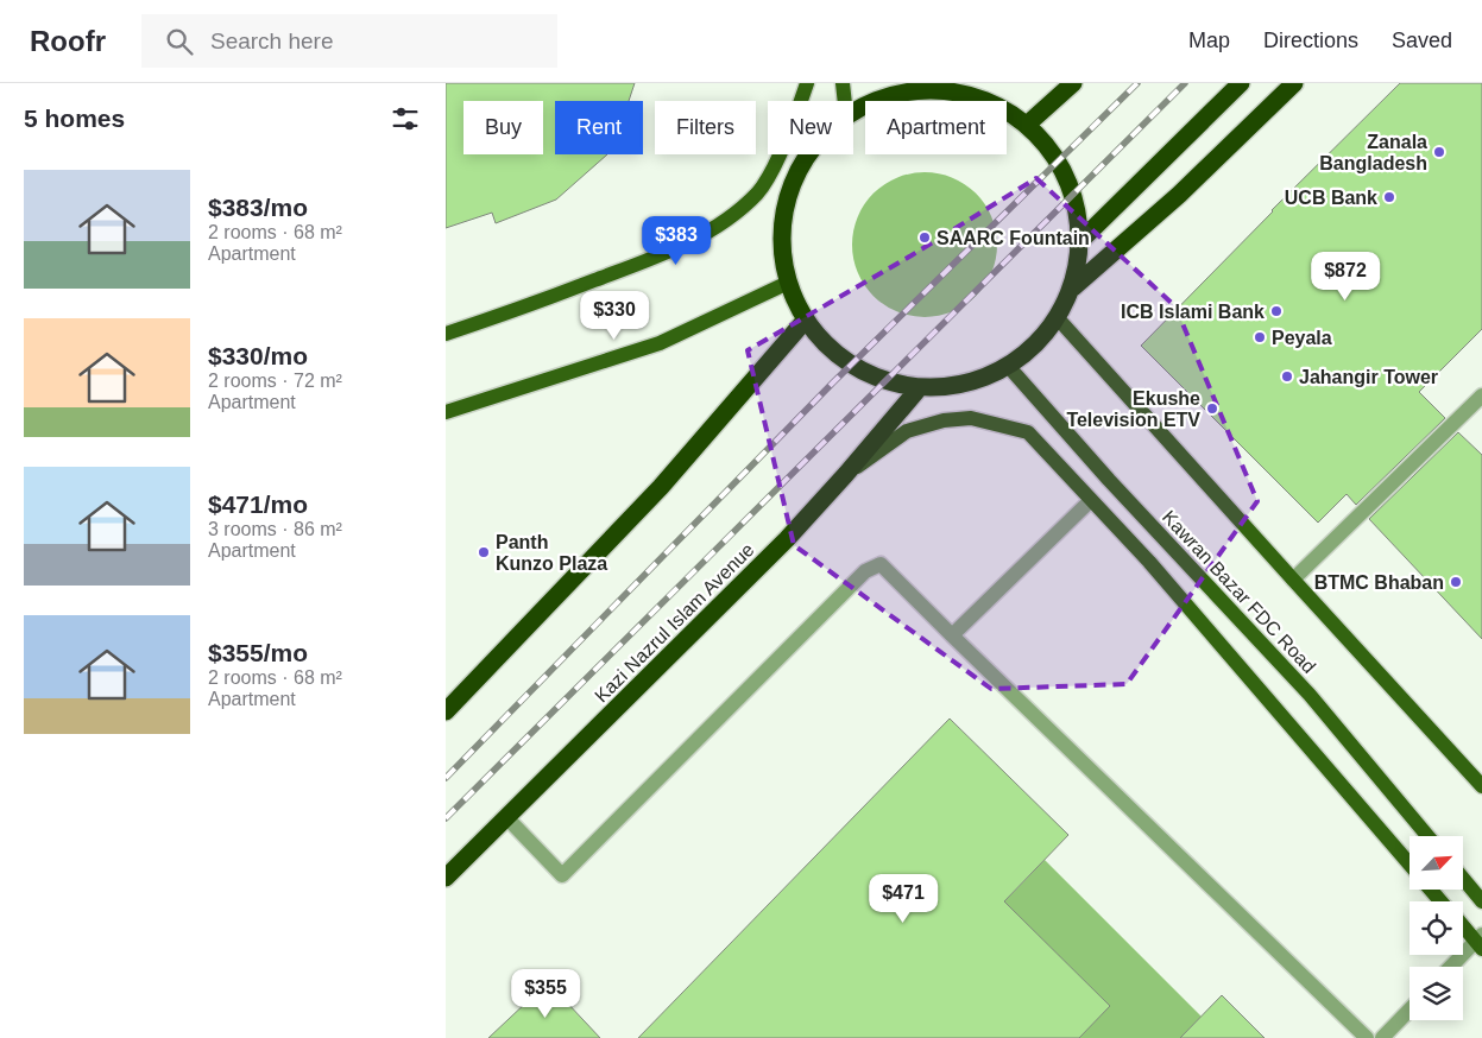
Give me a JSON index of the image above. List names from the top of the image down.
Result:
{
  "streets": {
    "highway": ["Kazi Nazrul Islam Avenue"],
    "main road": ["Kawran Bazar FDC Road"]
  },
  "places": [
    "Zanala Bangladesh",
    "UCB Bank",
    "SAARC Fountain",
    "ICB Islami Bank",
    "Peyala",
    "Jahangir Tower",
    "Ekushe Television ETV",
    "Panth Kunzo Plaza",
    "BTMC Bhaban"
  ],
  "north": "top right",
  "page": {
    "header": "Roofr",
    "search": "Search here",
    "nav": ["Map", "Directions", "Saved"],
    "heading": "5 homes",
    "chip": [
      "Buy",
      "Rent",
      "Filters",
      "New",
      "Apartment"
    ],
    "list": [
      {
        "name": "$383/mo",
        "note": "2 rooms · 68 m² · Apartment"
      },
      {
        "name": "$330/mo",
        "note": "2 rooms · 72 m² · Apartment"
      },
      {
        "name": "$471/mo",
        "note": "3 rooms · 86 m² · Apartment"
      },
      {
        "name": "$355/mo",
        "note": "2 rooms · 68 m² · Apartment"
      }
    ],
    "price": [
      "$383",
      "$872",
      "$330",
      "$471",
      "$355"
    ]
  }
}
